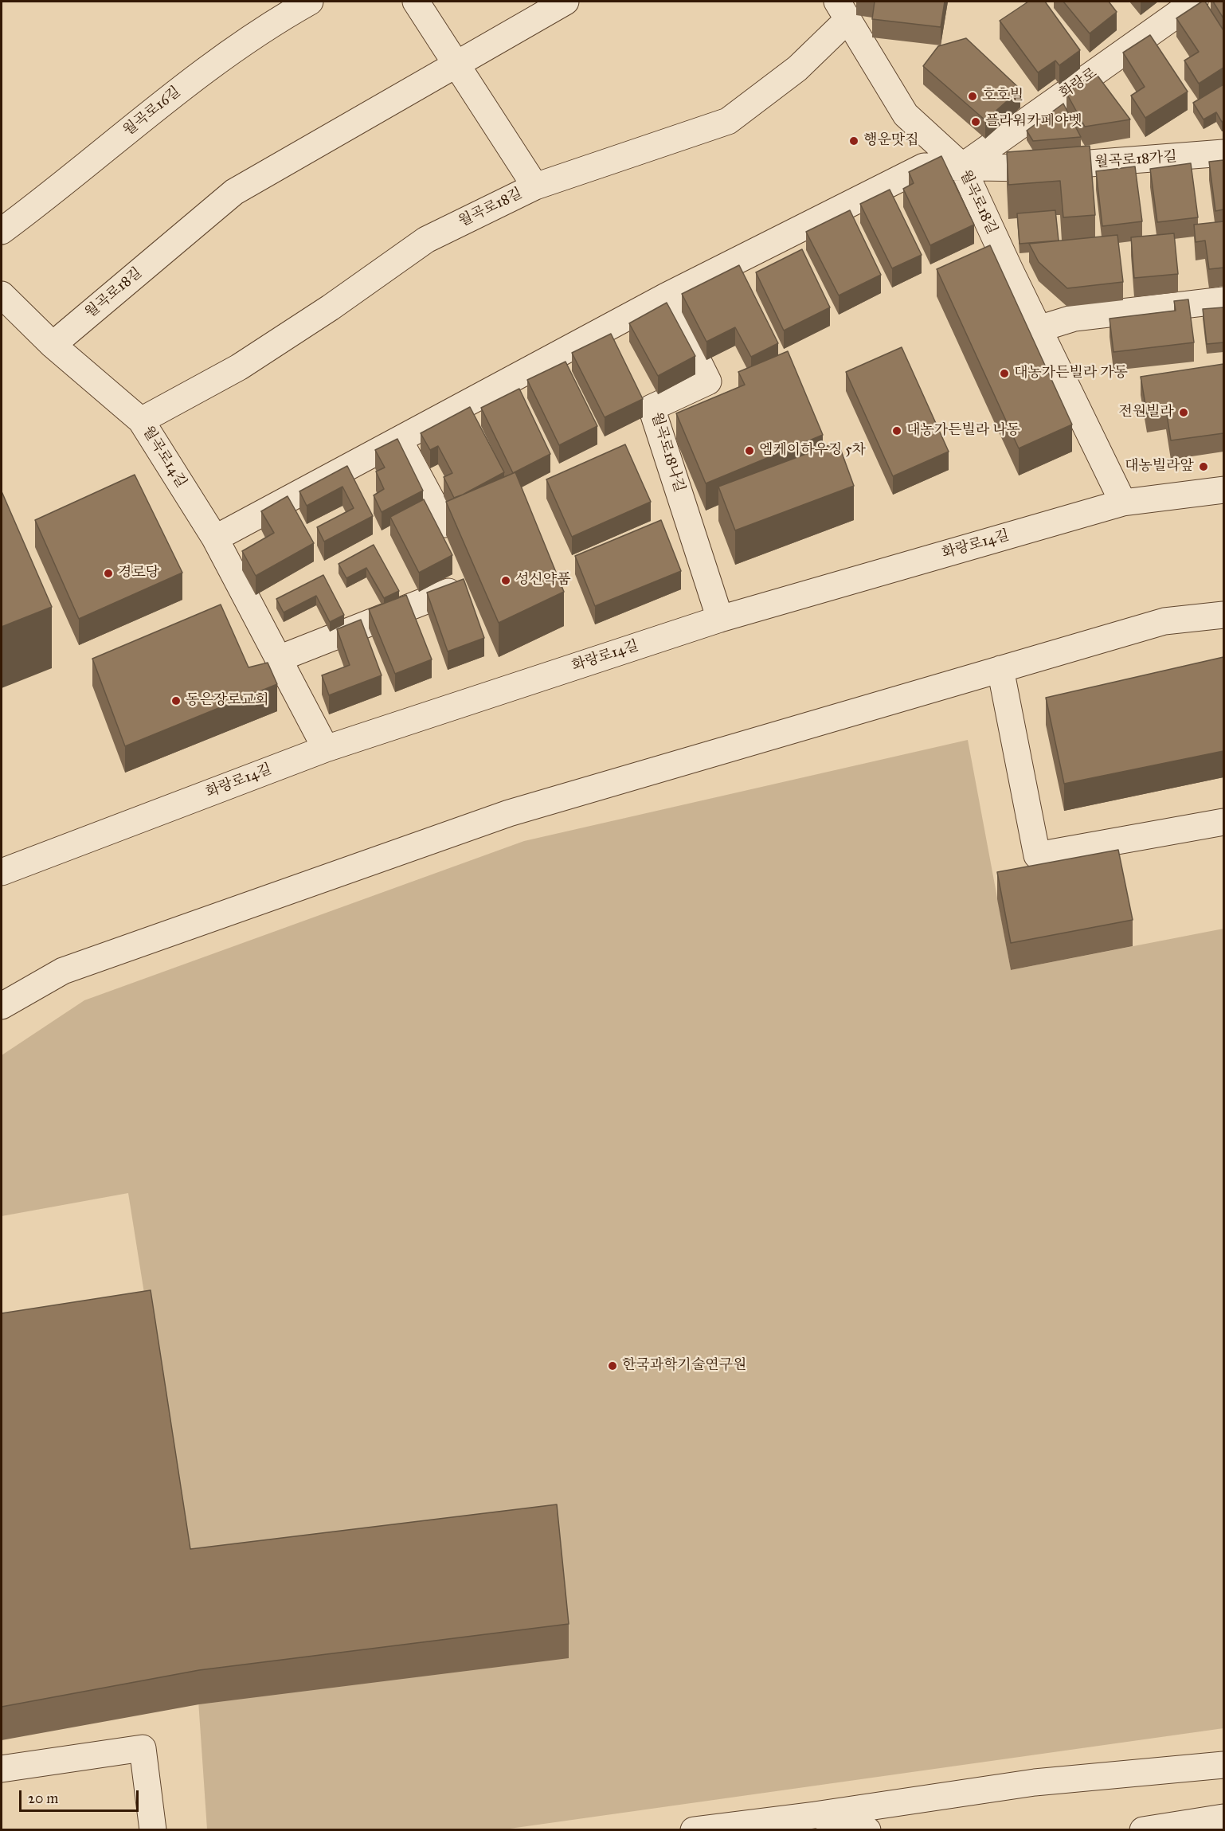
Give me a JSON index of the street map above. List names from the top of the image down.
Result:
{
  "streets": {
    "street": [
      "화랑로",
      "월곡로16길",
      "월곡로18가길",
      "월곡로18길",
      "월곡로18나길",
      "월곡로14길",
      "화랑로14길"
    ]
  },
  "crossings": [
    ["화랑로", "월곡로18가길"],
    ["화랑로", "월곡로18길"],
    ["월곡로18가길", "월곡로18길"],
    ["월곡로18길", "월곡로14길"],
    ["월곡로18길", "화랑로14길"],
    ["월곡로18나길", "화랑로14길"],
    ["월곡로14길", "화랑로14길"]
  ],
  "places": [
    "호호빌",
    "플라워카페야벳",
    "행운맛집",
    "대농가든빌라 가동",
    "전원빌라",
    "대농가든빌라 나동",
    "엠케이하우징 5차",
    "대농빌라앞",
    "경로당",
    "성신약품",
    "동은장로교회",
    "한국과학기술연구원"
  ],
  "scale_bar": "20 m"
}
